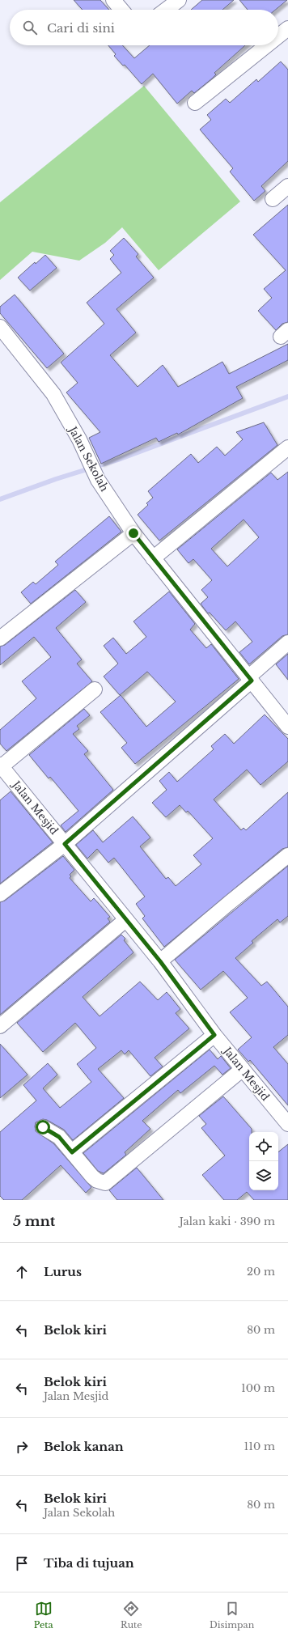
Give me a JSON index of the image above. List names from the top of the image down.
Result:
{
  "streets": {
    "street": ["Jalan Sekolah", "Jalan Mesjid"]
  },
  "page": {
    "search": "Cari di sini",
    "heading": ["5 mnt", "Jalan kaki · 390 m"],
    "list": [
      ["Lurus", "20 m"],
      ["Belok kiri", "80 m"],
      ["Belok kiri", "Jalan Mesjid", "100 m"],
      ["Belok kanan", "110 m"],
      ["Belok kiri", "Jalan Sekolah", "80 m"],
      "Tiba di tujuan"
    ],
    "nav": ["Peta", "Rute", "Disimpan"]
  }
}
